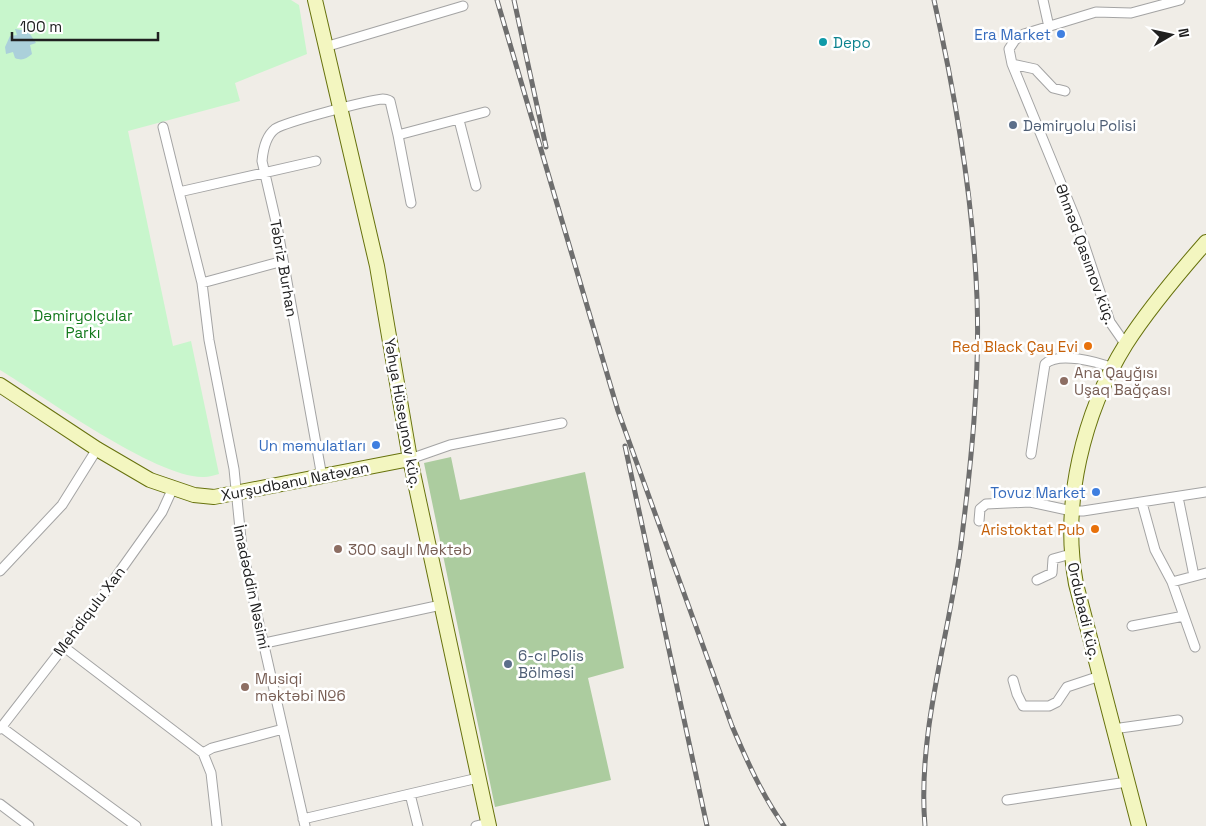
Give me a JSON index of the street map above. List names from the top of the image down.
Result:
{
  "streets": {
    "main road": ["Yəhya Hüseynov küç.", "Xurşudbanu Natəvan", "Ordubadi küç."],
    "street": [
      "Əhməd Qasımov küç.",
      "Təbriz Burhan",
      "İmadəddin Nəsimi",
      "Mehdiqulu Xan"
    ]
  },
  "crossings": [
    ["Əhməd Qasımov küç.", "Ordubadi küç."],
    ["Təbriz Burhan", "Yəhya Hüseynov küç."],
    ["Təbriz Burhan", "Xurşudbanu Natəvan"],
    ["Yəhya Hüseynov küç.", "Xurşudbanu Natəvan"],
    ["Xurşudbanu Natəvan", "İmadəddin Nəsimi"],
    ["Xurşudbanu Natəvan", "Mehdiqulu Xan"]
  ],
  "parks": ["Dəmiryolçular Parkı"],
  "places": [
    "Era Market",
    "Depo",
    "Dəmiryolu Polisi",
    "Red Black Çay Evi",
    "Ana Qayğısı Uşaq Bağçası",
    "Un məmulatları",
    "Tovuz Market",
    "Aristoktat Pub",
    "300 saylı Məktəb",
    "6-cı Polis Bölməsi",
    "Musiqi məktəbi №6"
  ],
  "scale_bar": "100 m",
  "north": "right"
}
